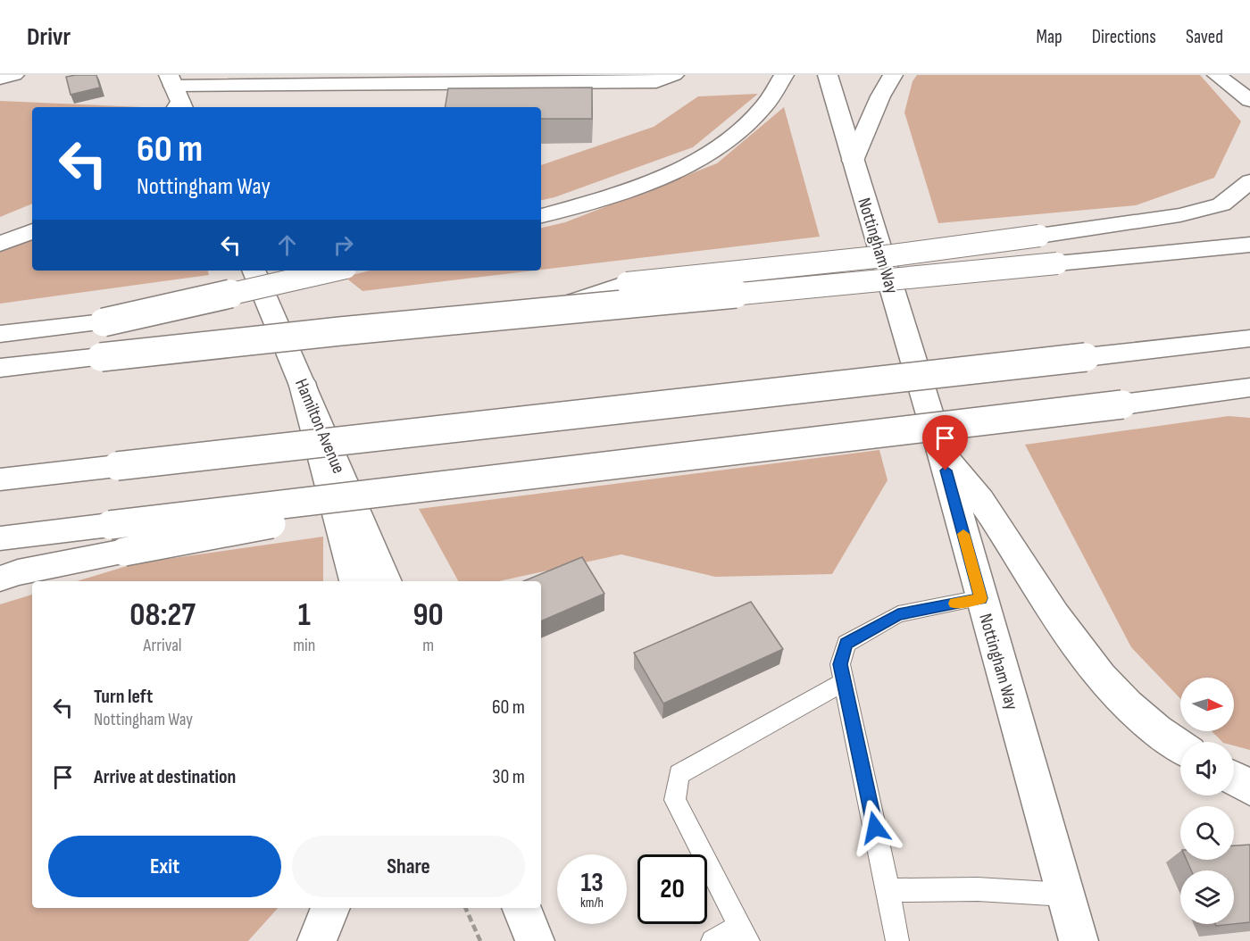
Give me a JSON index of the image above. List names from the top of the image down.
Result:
{
  "streets": {
    "main road": ["Nottingham Way", "Hamilton Avenue"]
  },
  "north": "right",
  "page": {
    "header": "Drivr",
    "nav": ["Map", "Directions", "Saved"],
    "turn": ["60 m", "Nottingham Way"],
    "eta": [
      "08:27",
      "Arrival",
      "1",
      "min",
      "90",
      "m"
    ],
    "list": [
      {
        "name": "Turn left",
        "note": "Nottingham Way",
        "value": "60 m"
      },
      {
        "name": "Arrive at destination",
        "value": "30 m"
      }
    ],
    "buttons": ["Exit", "Share"],
    "speed": "13 km/h",
    "limit": "20"
  }
}
